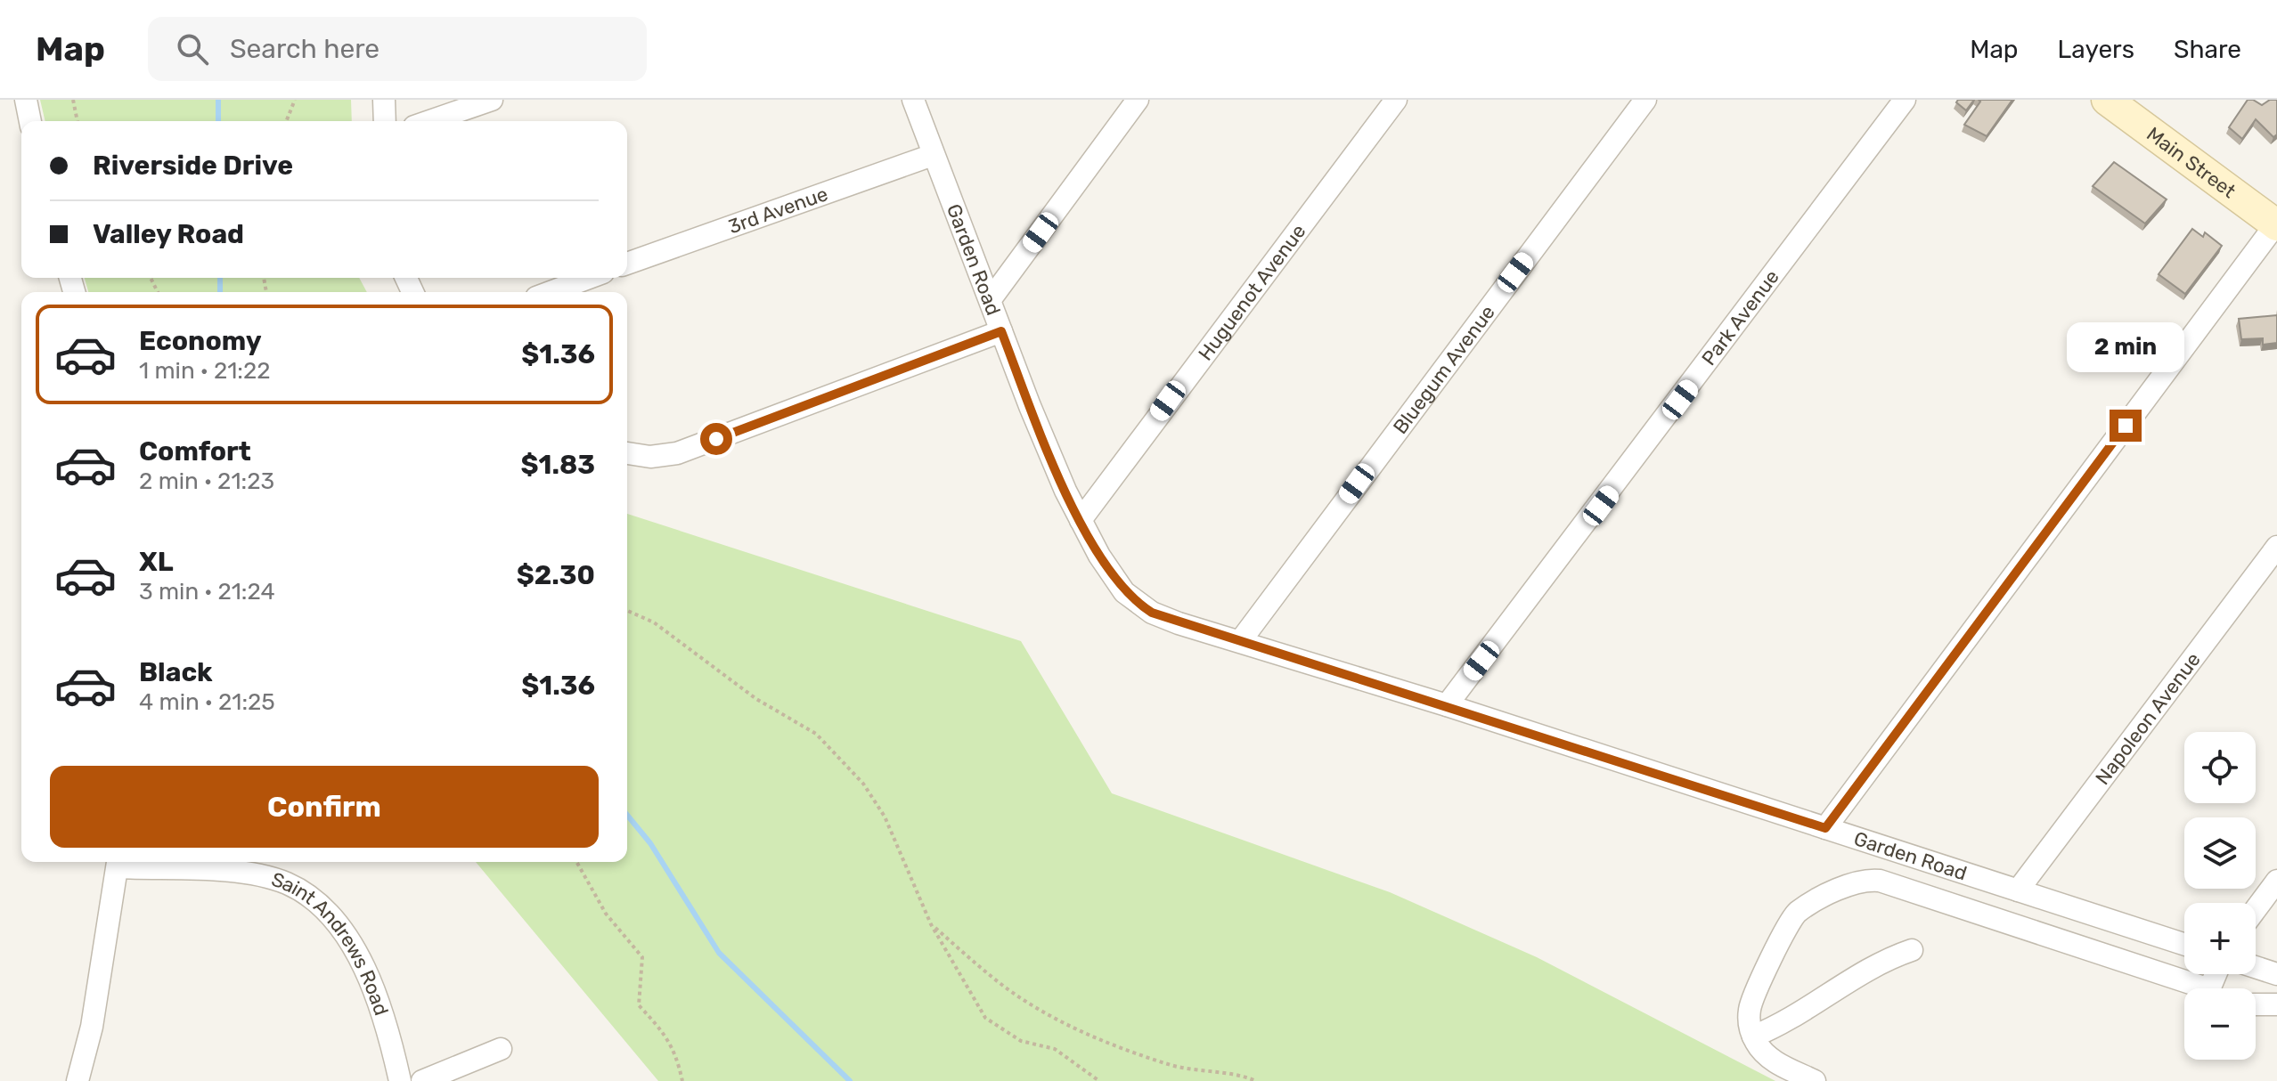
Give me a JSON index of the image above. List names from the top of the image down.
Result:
{
  "streets": {
    "street": [
      "Main Street",
      "3rd Avenue",
      "Garden Road",
      "Huguenot Avenue",
      "Park Avenue",
      "Bluegum Avenue",
      "Napoleon Avenue",
      "Saint Andrews Road"
    ]
  },
  "crossings": [
    ["3rd Avenue", "Garden Road"],
    ["Garden Road", "Huguenot Avenue"],
    ["Garden Road", "Park Avenue"],
    ["Garden Road", "Bluegum Avenue"],
    ["Garden Road", "Napoleon Avenue"]
  ],
  "page": {
    "header": "Map",
    "search": "Search here",
    "nav": ["Map", "Layers", "Share"],
    "banner": ["Riverside Drive", "Valley Road"],
    "list": [
      {
        "name": "Economy",
        "note": "1 min · 21:22",
        "value": "$1.36"
      },
      {
        "name": "Comfort",
        "note": "2 min · 21:23",
        "value": "$1.83"
      },
      {
        "name": "XL",
        "note": "3 min · 21:24",
        "value": "$2.30"
      },
      {
        "name": "Black",
        "note": "4 min · 21:25",
        "value": "$1.36"
      }
    ],
    "bubble": "2 min",
    "map_buttons": ["+", "−"],
    "buttons": "Confirm"
  }
}
